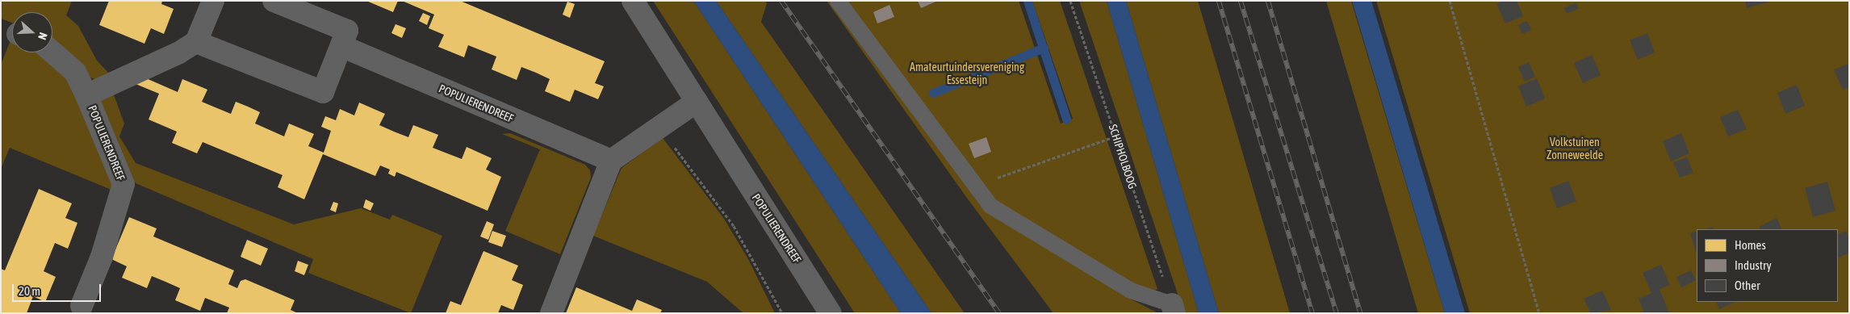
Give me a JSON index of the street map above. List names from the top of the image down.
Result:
{
  "streets": {
    "street": ["POPULIERENDREEF"],
    "path": ["SCHIPHOLBOOG"]
  },
  "parks": ["Amateurtuindersvereniging Essesteijn", "Volkstuinen Zonneweelde"],
  "legend": ["Homes", "Industry", "Other"],
  "scale_bar": "20 m",
  "north": "right"
}
